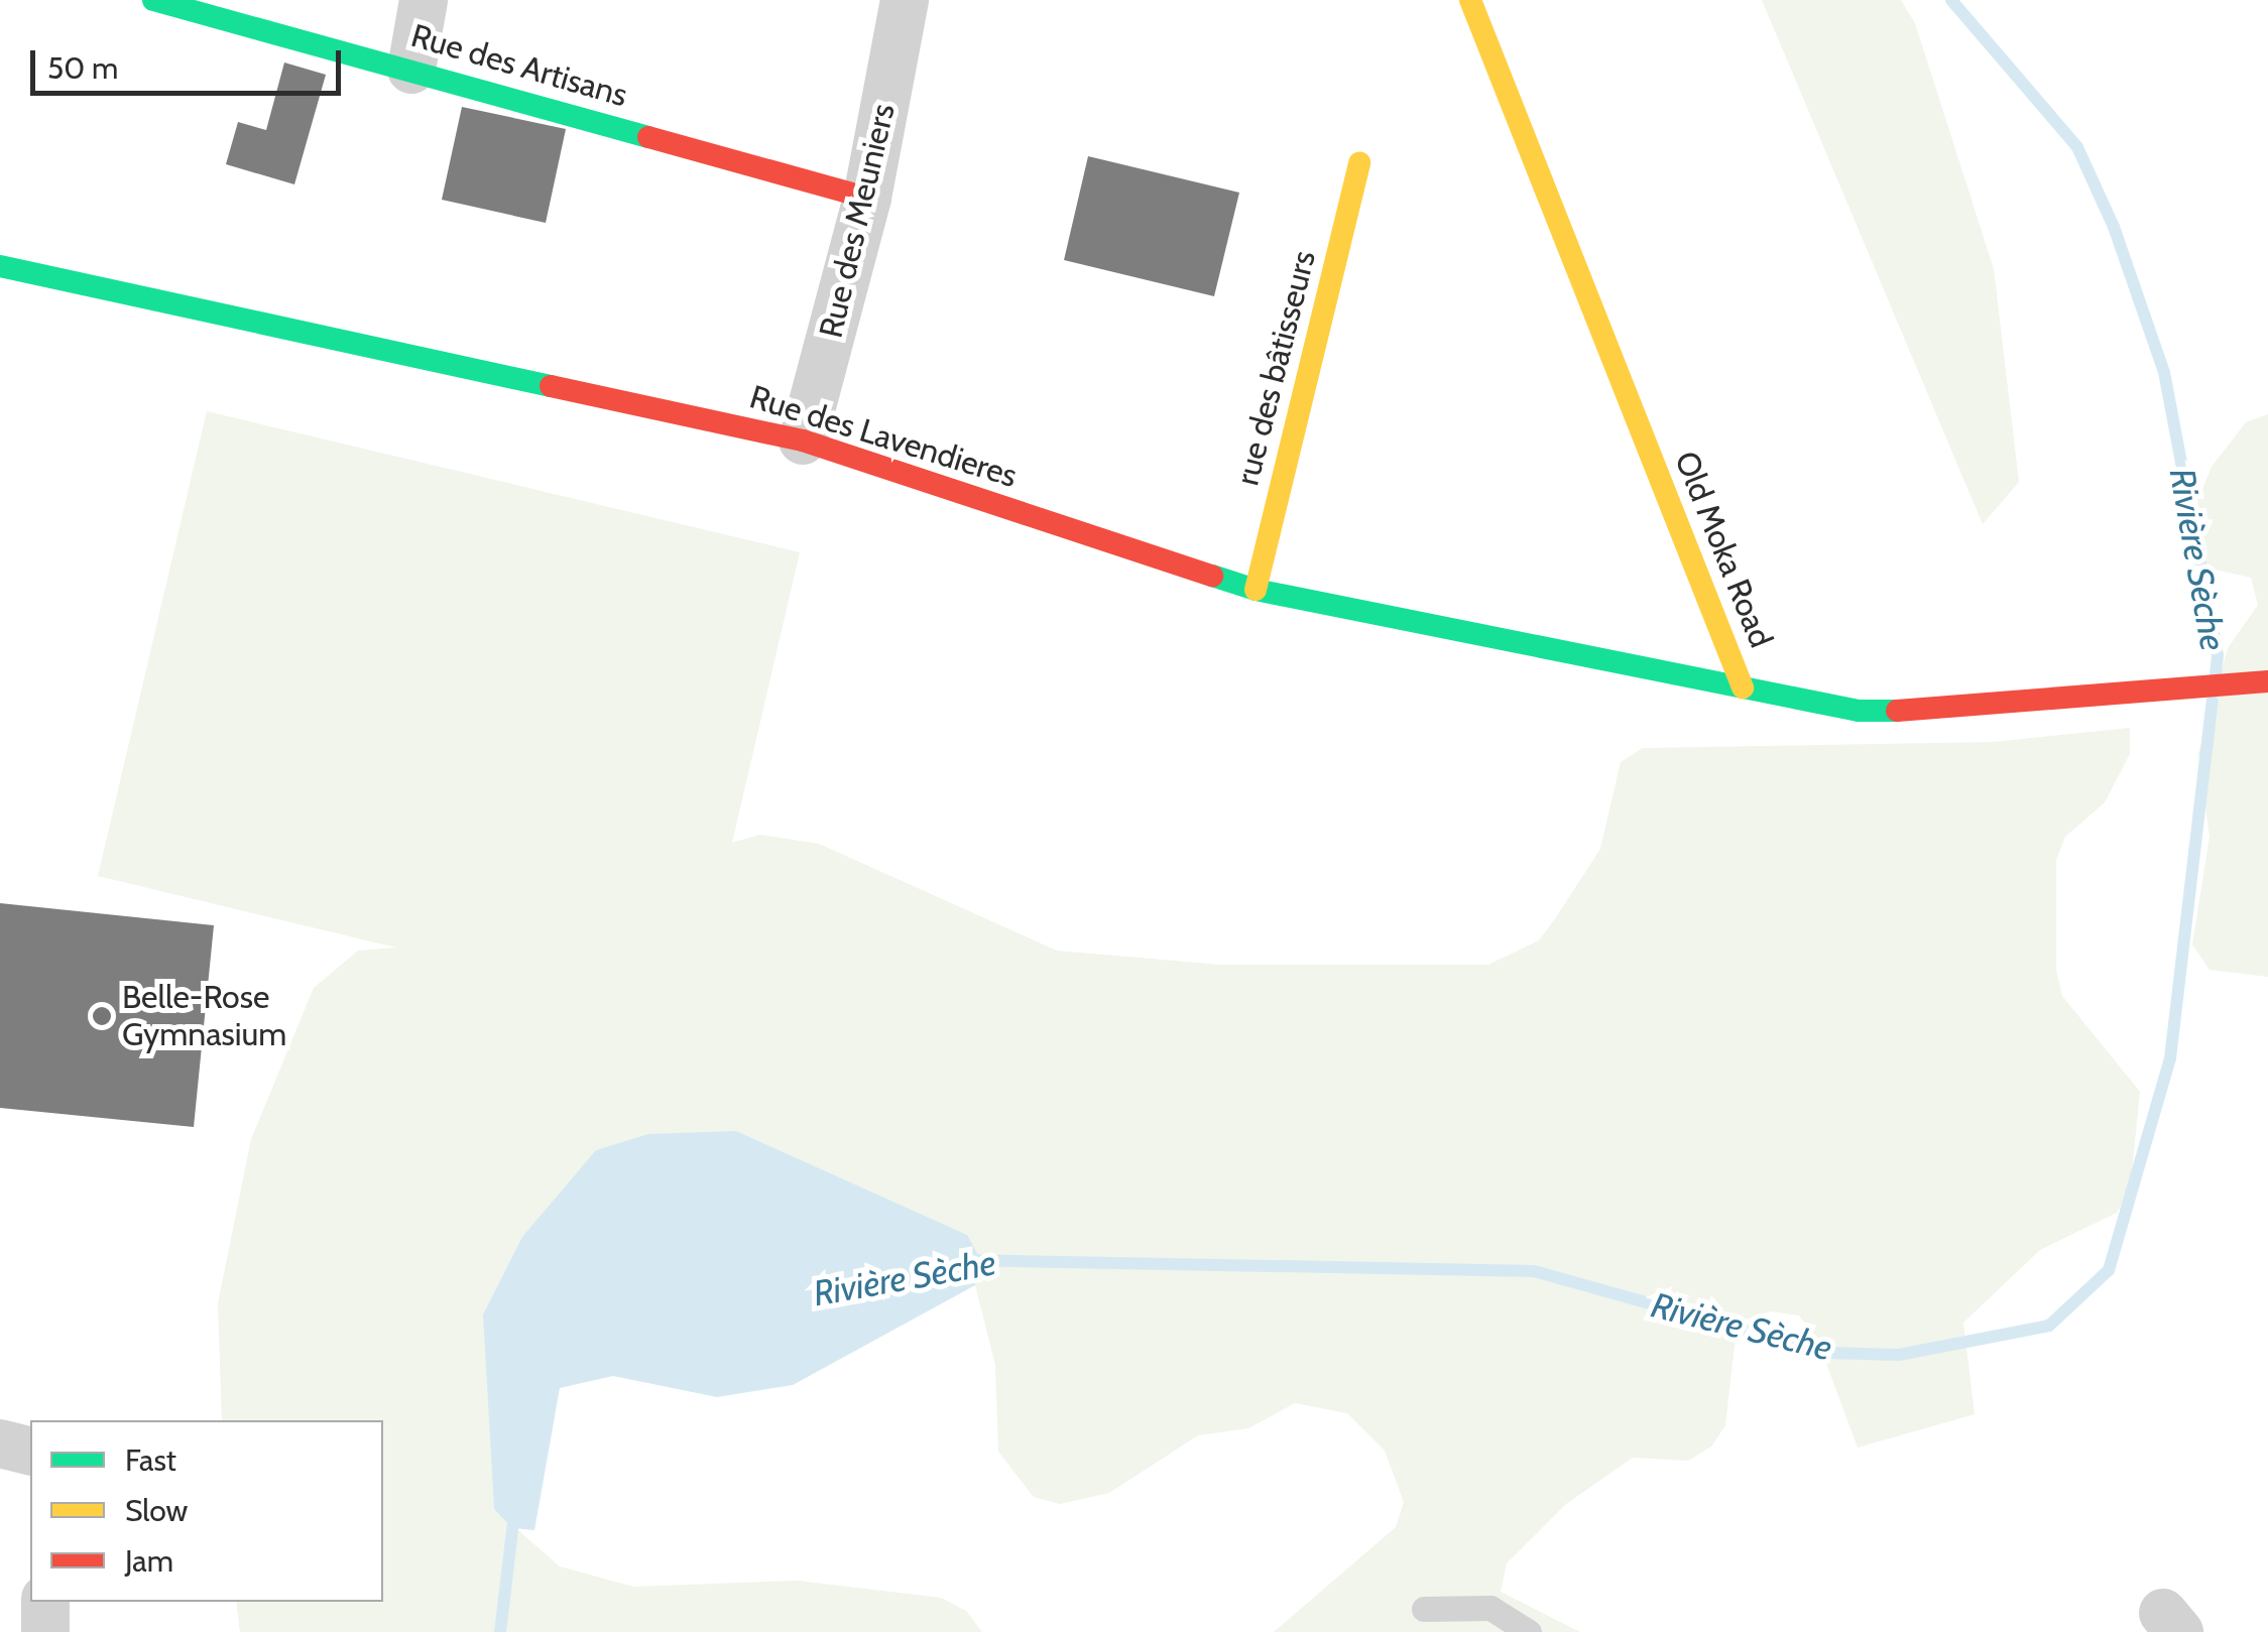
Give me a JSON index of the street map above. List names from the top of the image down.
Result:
{
  "streets": {
    "street": [
      "Rue des Artisans",
      "Rue des Meuniers",
      "rue des bâtisseurs",
      "Rue des Lavendieres",
      "Old Moka Road"
    ]
  },
  "crossings": [
    ["Rue des Artisans", "Rue des Meuniers"],
    ["Rue des Meuniers", "Rue des Lavendieres"],
    ["rue des bâtisseurs", "Rue des Lavendieres"],
    ["Rue des Lavendieres", "Old Moka Road"]
  ],
  "water": ["Rivière Sèche"],
  "places": ["Belle-Rose Gymnasium"],
  "legend": ["Fast", "Slow", "Jam"],
  "scale_bar": "50 m"
}
